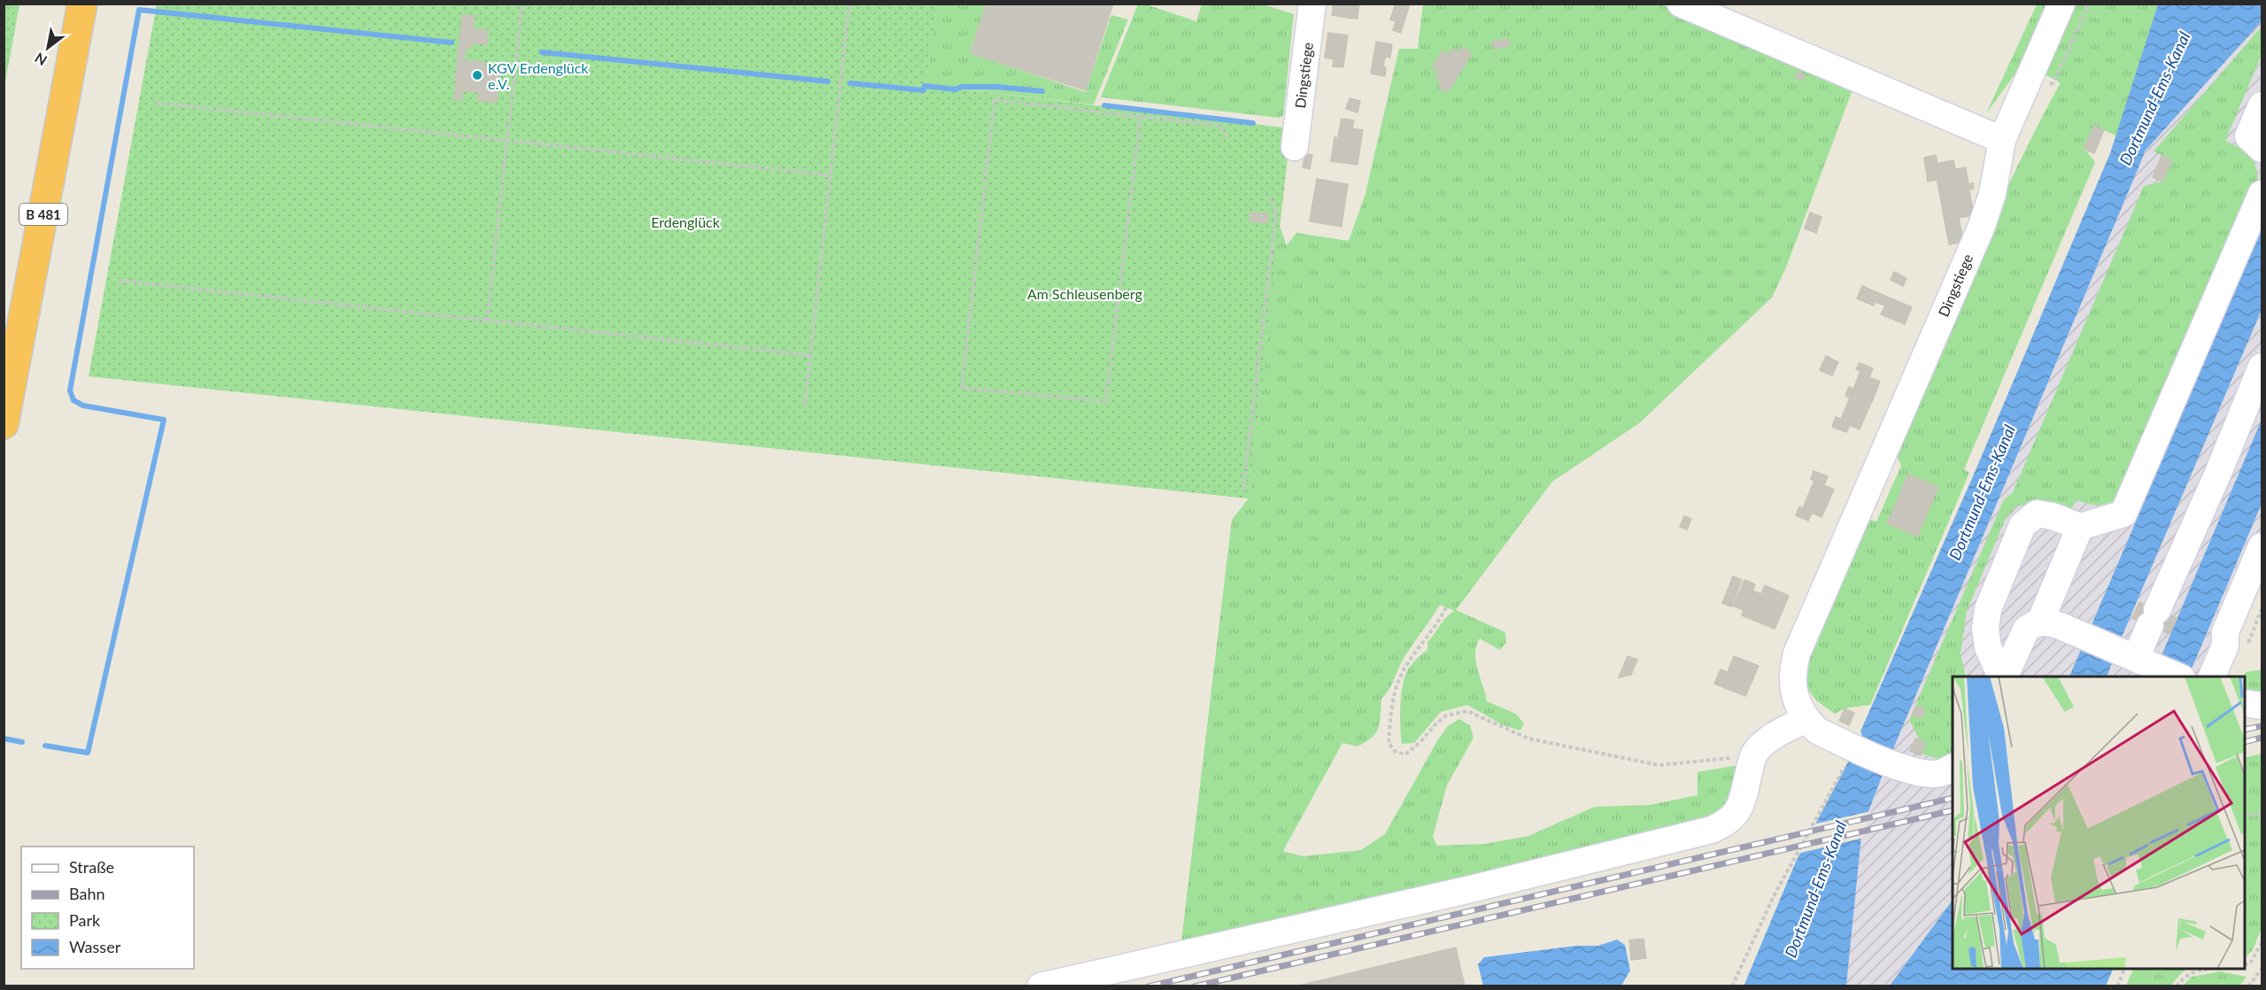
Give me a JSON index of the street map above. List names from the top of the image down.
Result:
{
  "streets": {
    "highway": ["B 481"],
    "street": ["Dingstiege"]
  },
  "water": ["Dortmund-Ems-Kanal"],
  "parks": ["Erdenglück", "Am Schleusenberg"],
  "places": ["KGV Erdenglück e.V."],
  "legend": [
    "Straße",
    "Bahn",
    "Park",
    "Wasser"
  ],
  "north": "bottom left"
}
